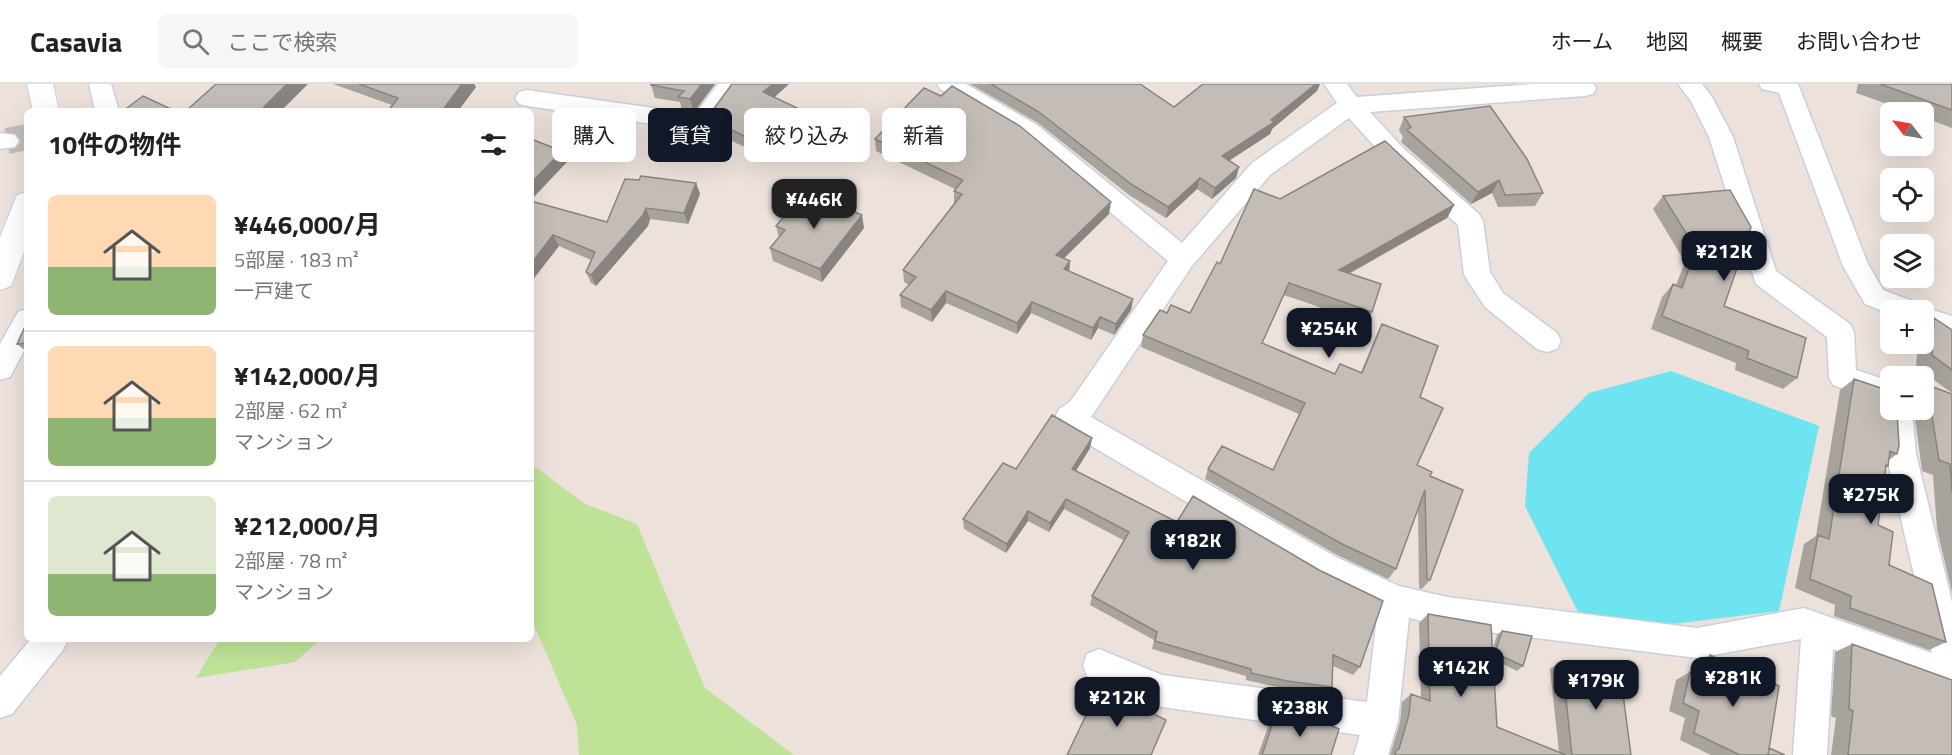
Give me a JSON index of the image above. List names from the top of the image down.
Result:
{
  "north": "top left",
  "page": {
    "header": "Casavia",
    "search": "ここで検索",
    "nav": [
      "ホーム",
      "地図",
      "概要",
      "お問い合わせ"
    ],
    "map_buttons": ["+", "−"],
    "chip": [
      "購入",
      "賃貸",
      "絞り込み",
      "新着"
    ],
    "heading": "10件の物件",
    "price": [
      "¥446K",
      "¥212K",
      "¥254K",
      "¥275K",
      "¥182K",
      "¥142K",
      "¥281K",
      "¥179K",
      "¥212K",
      "¥238K"
    ],
    "list": [
      {
        "name": "¥446,000/月",
        "note": "5部屋 · 183 m² · 一戸建て"
      },
      {
        "name": "¥142,000/月",
        "note": "2部屋 · 62 m² · マンション"
      },
      {
        "name": "¥212,000/月",
        "note": "2部屋 · 78 m² · マンション"
      }
    ]
  }
}
